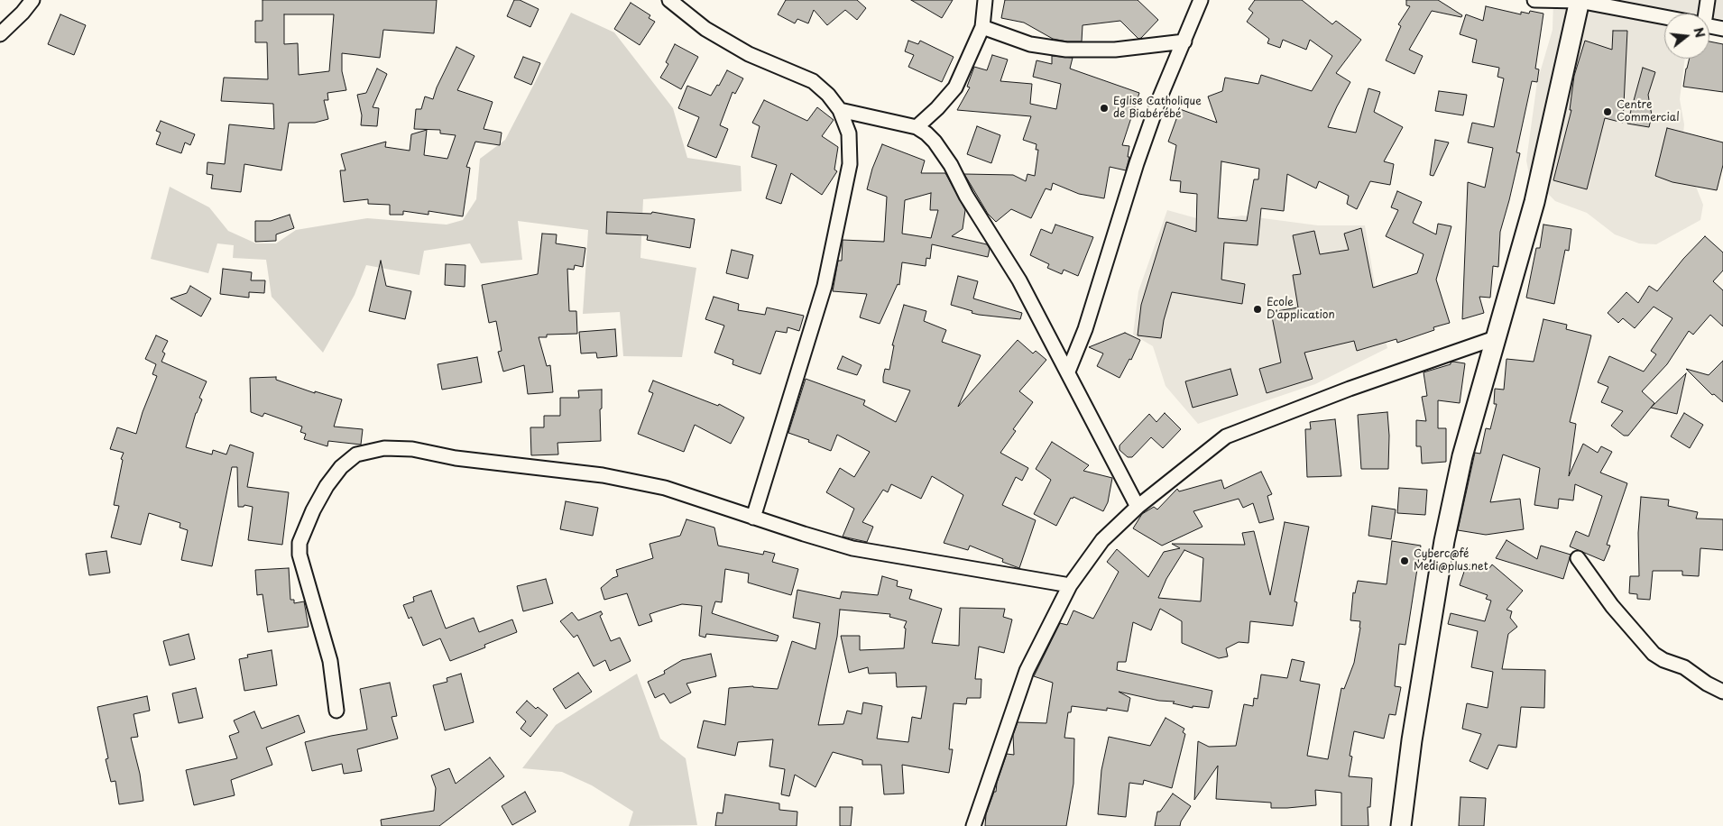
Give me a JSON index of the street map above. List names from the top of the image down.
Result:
{
  "places": [
    "Eglise Catholique de Biabérébé",
    "Centre Commercial",
    "Ecole D'application",
    "Cyberc@fé Medi@plus.net"
  ],
  "north": "right"
}
